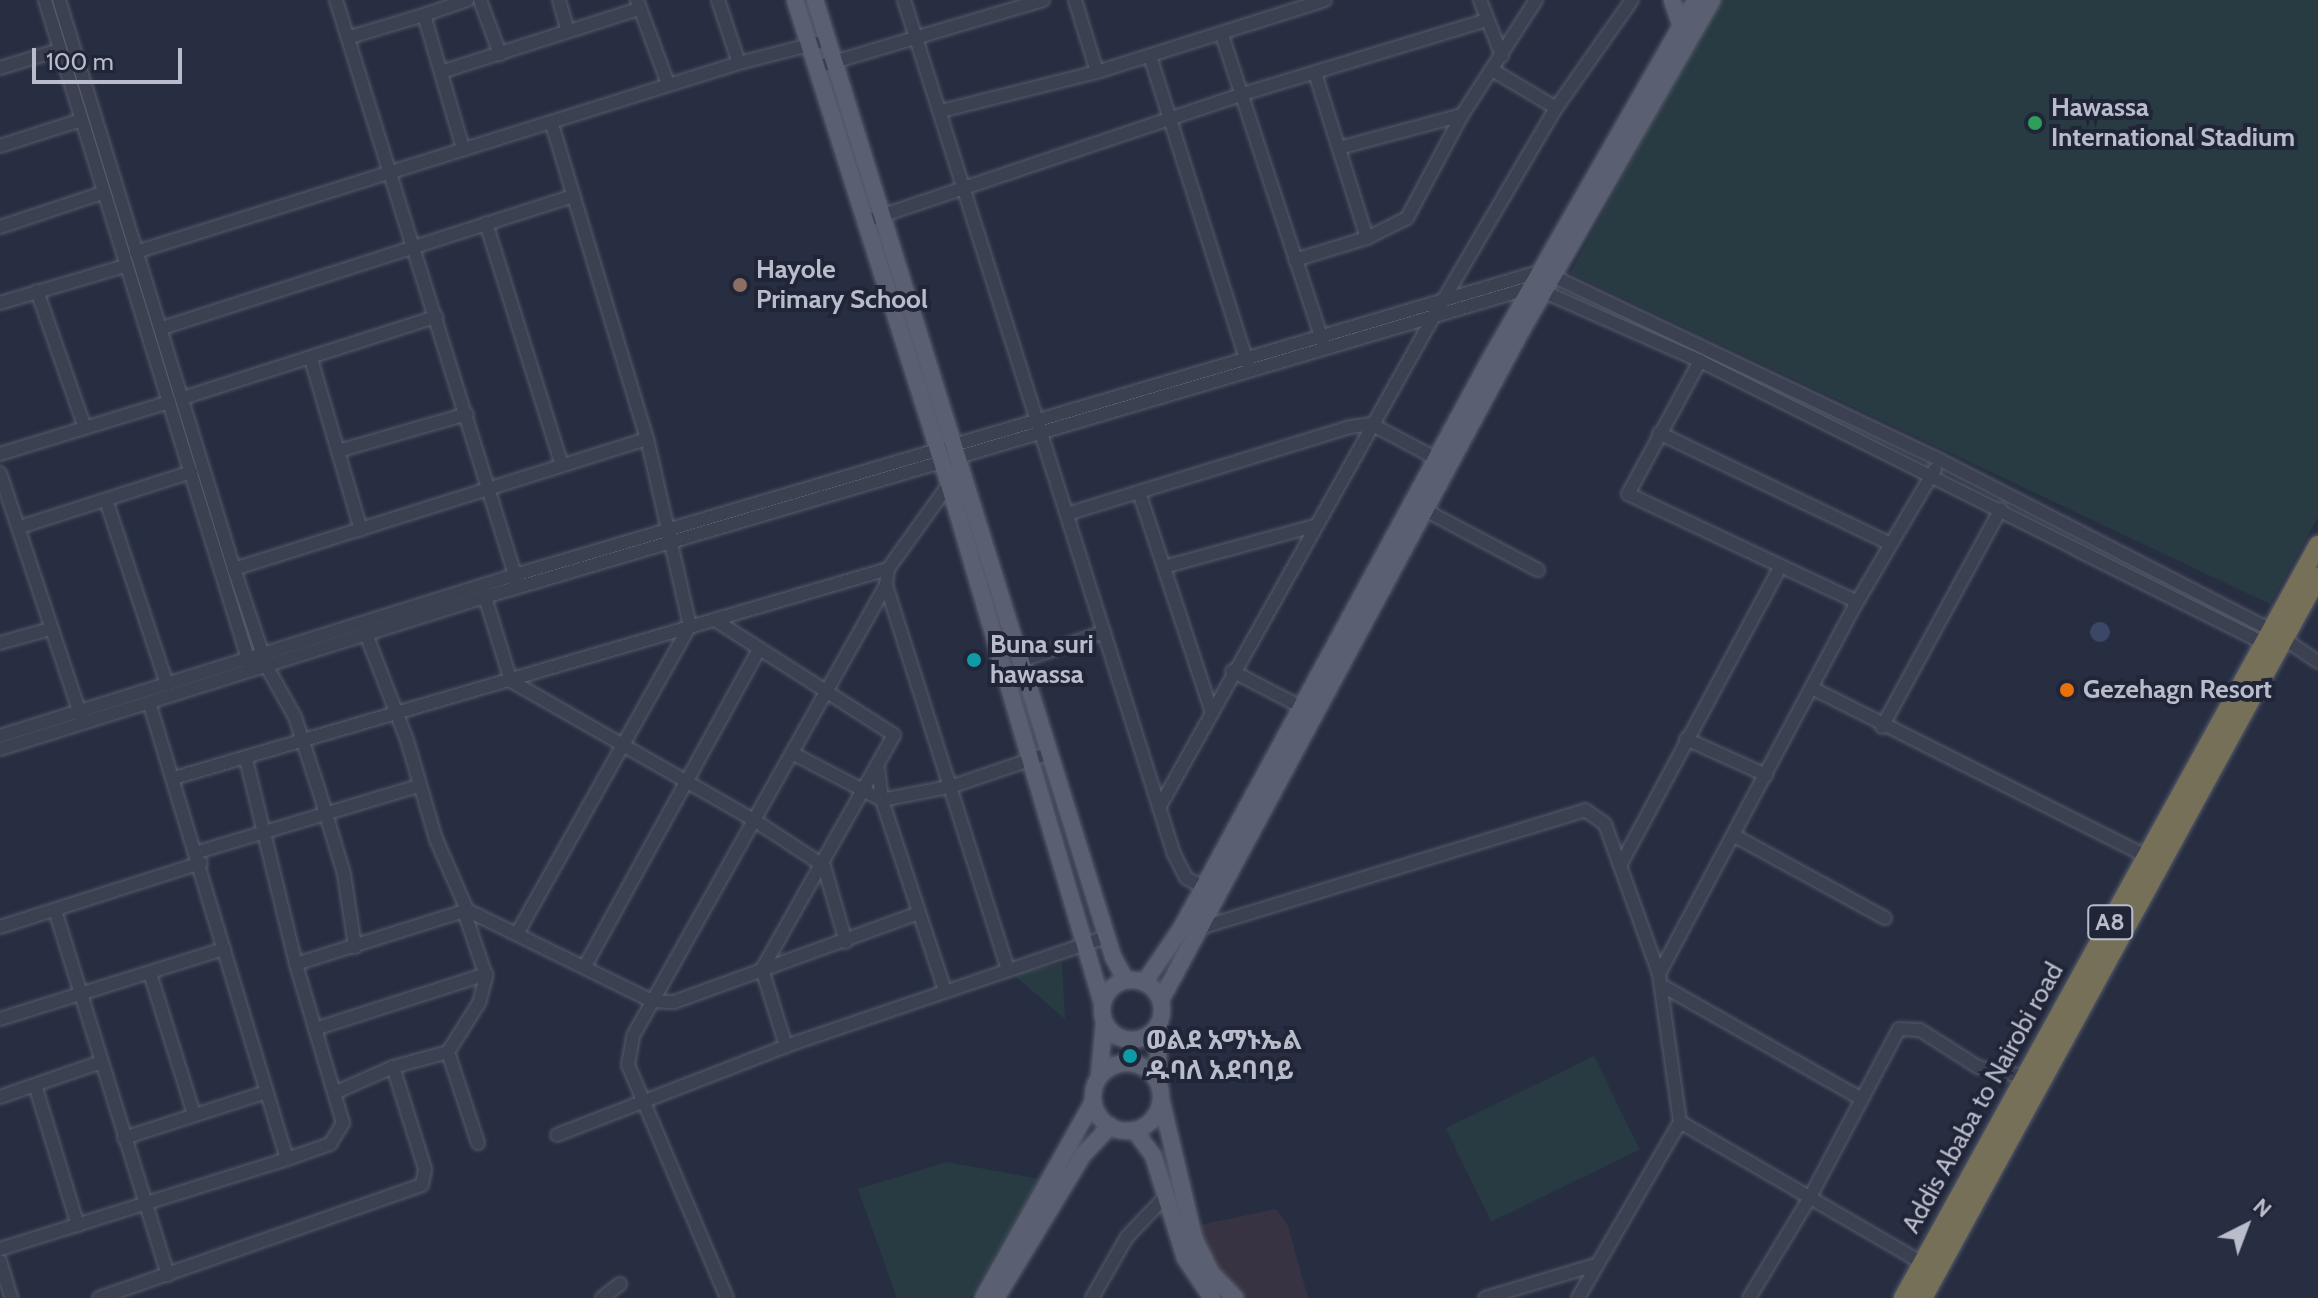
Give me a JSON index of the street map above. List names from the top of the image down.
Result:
{
  "streets": {
    "highway": ["A8", "Addis Ababa to Nairobi road"]
  },
  "places": [
    "Hawassa International Stadium",
    "Hayole Primary School",
    "Buna suri hawassa",
    "Gezehagn Resort",
    "ወልደ አማኑኤል ዱባለ አደባባይ"
  ],
  "scale_bar": "100 m",
  "north": "top right"
}
